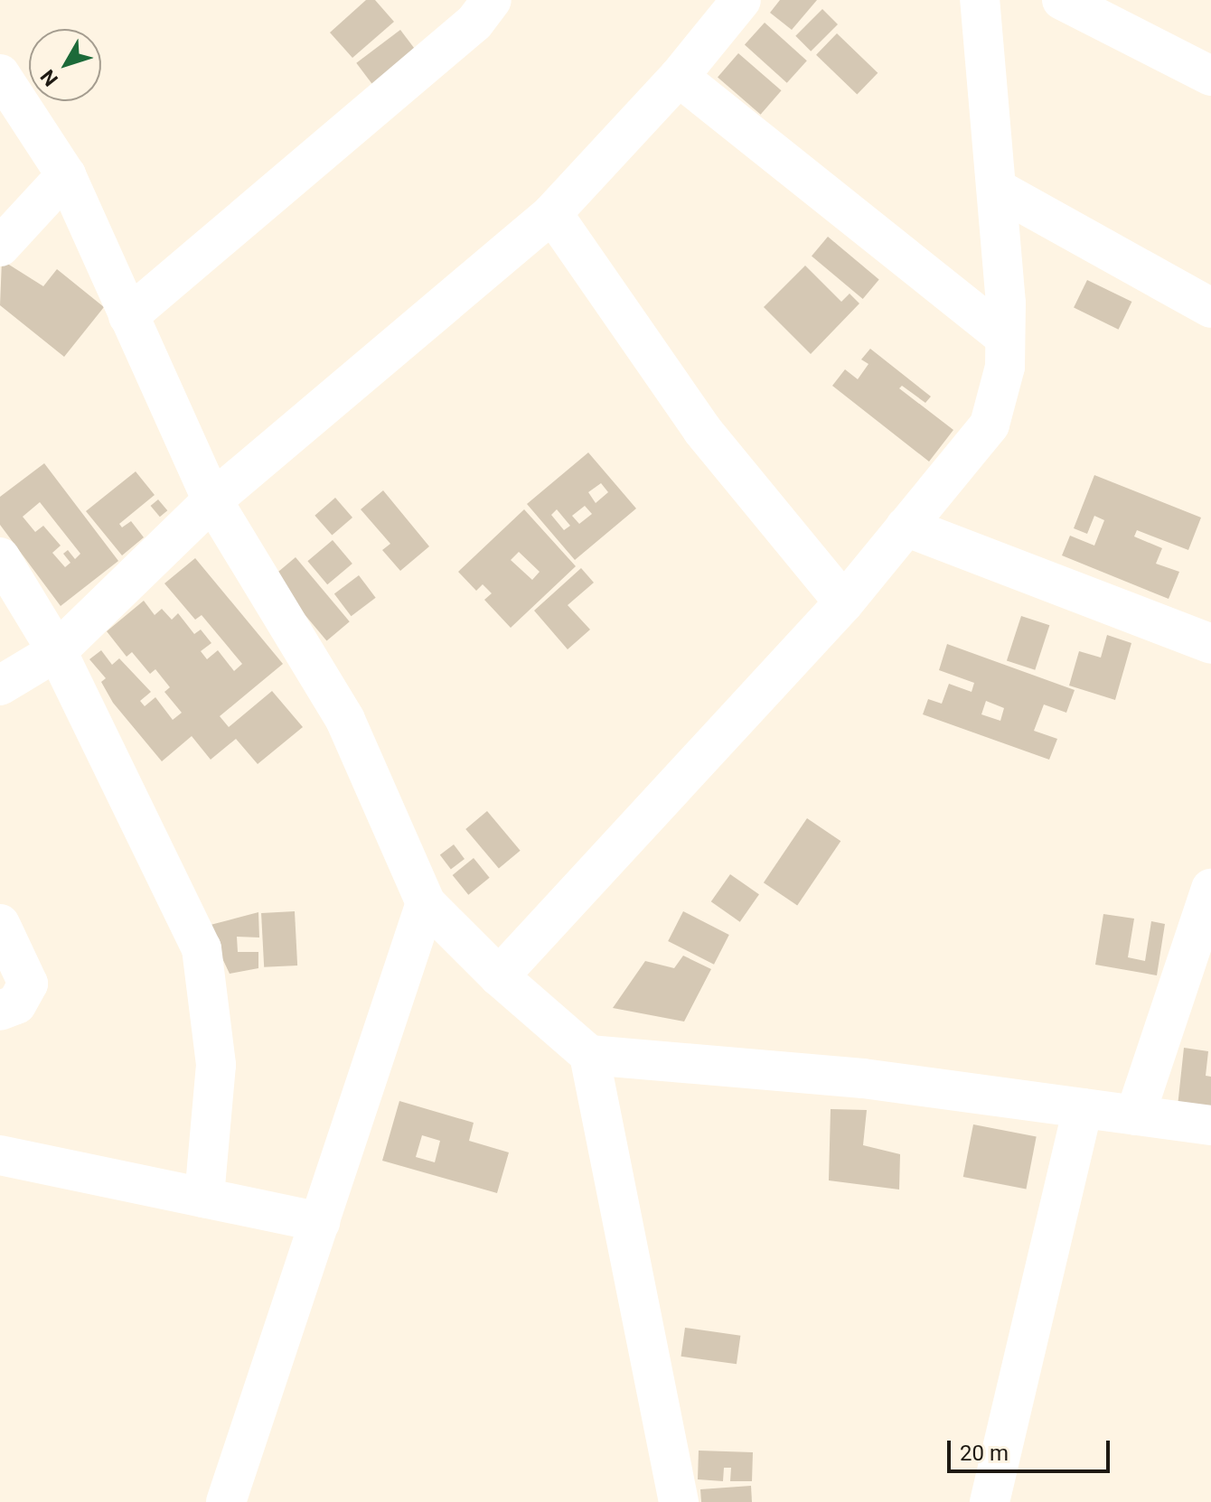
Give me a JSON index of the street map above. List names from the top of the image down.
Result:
{
  "scale_bar": "20 m",
  "north": "bottom left"
}
